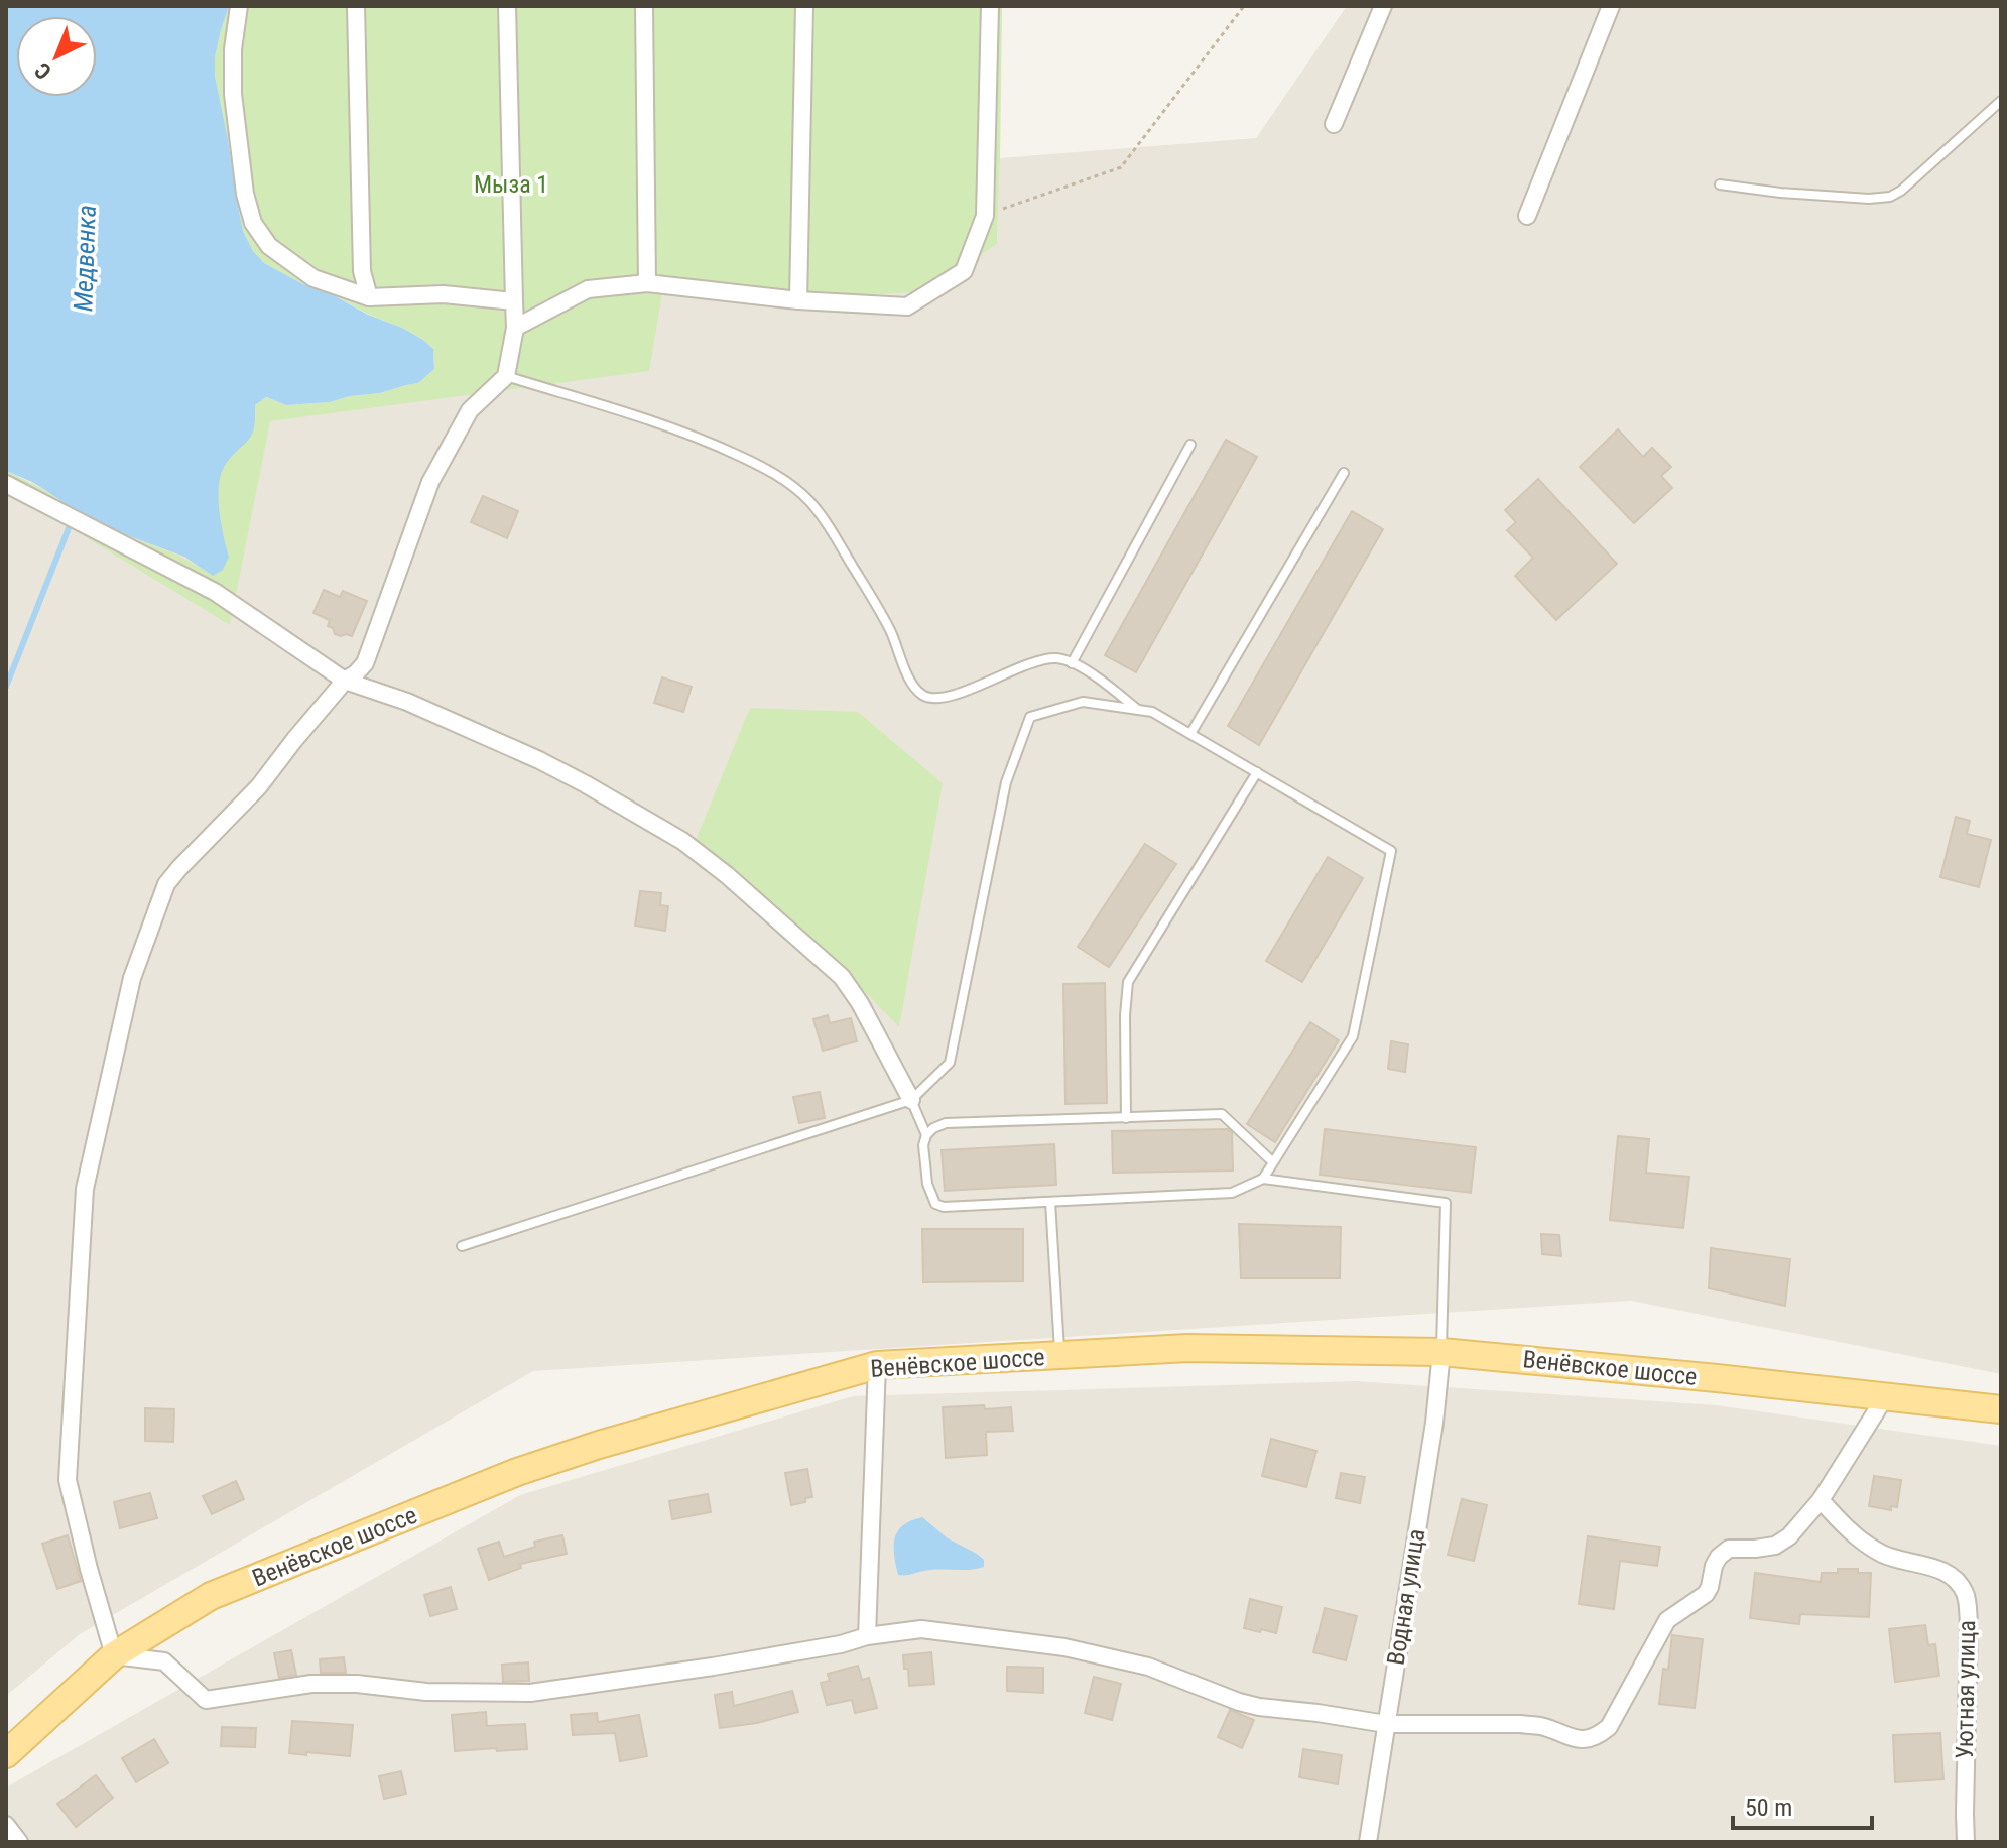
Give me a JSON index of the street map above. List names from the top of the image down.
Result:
{
  "streets": {
    "main road": ["Венёвское шоссе"],
    "street": ["Водная улица", "Уютная улица"]
  },
  "crossings": [
    ["Венёвское шоссе", "Водная улица"]
  ],
  "water": ["Медвенка"],
  "parks": ["Мыза 1"],
  "scale_bar": "50 m",
  "north": "bottom left"
}
